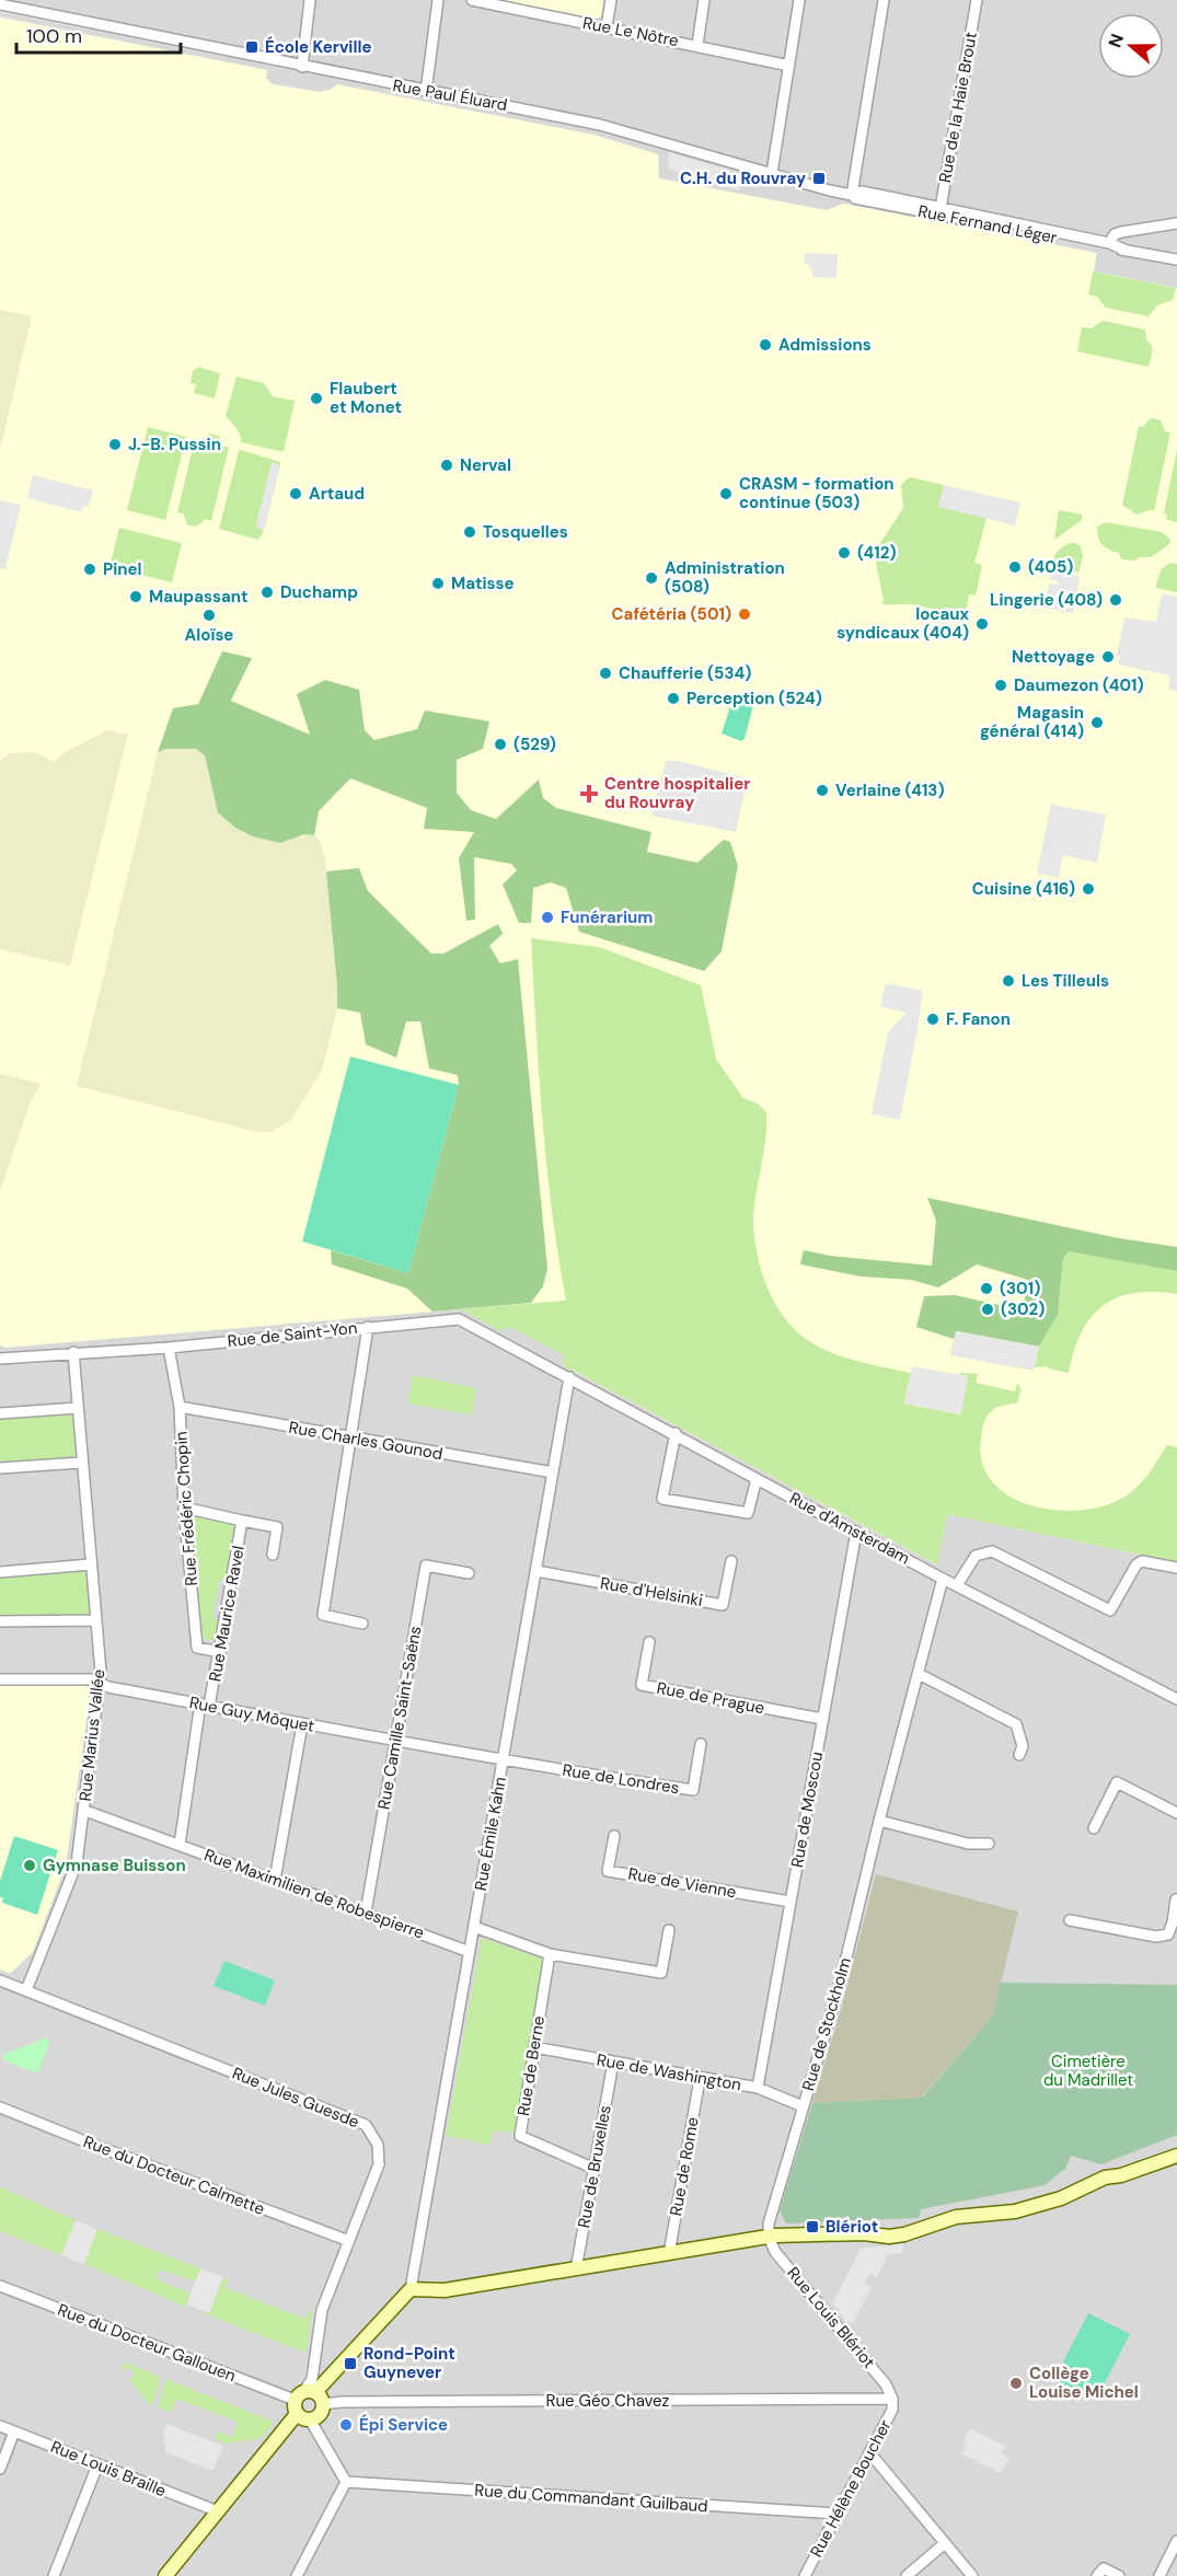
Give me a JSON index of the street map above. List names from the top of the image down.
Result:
{
  "streets": {
    "street": [
      "Rue Le Nôtre",
      "Rue Paul Éluard",
      "Rue de la Haie Brout",
      "Rue Fernand Léger",
      "Rue de Saint-Yon",
      "Rue Charles Gounod",
      "Rue Frédéric Chopin",
      "Rue d'Amsterdam",
      "Rue d'Helsinki",
      "Rue Maurice Ravel",
      "Rue de Prague",
      "Rue Guy Môquet",
      "Rue Camille Saint-Saëns",
      "Rue Marius Vallée",
      "Rue de Londres",
      "Rue de Moscou",
      "Rue Émile Kahn",
      "Rue de Vienne",
      "Rue Maximilien de Robespierre",
      "Rue de Stockholm",
      "Rue de Berne",
      "Rue de Washington",
      "Rue Jules Guesde",
      "Rue de Bruxelles",
      "Rue de Rome",
      "Rue du Docteur Calmette",
      "Rue Louis Blériot",
      "Rue du Docteur Gallouen",
      "Rue Géo Chavez",
      "Rue Louis Braille",
      "Rue Hélène Boucher",
      "Rue du Commandant Guilbaud"
    ]
  },
  "crossings": [
    ["Rue Paul Éluard", "Rue Fernand Léger"],
    ["Rue de la Haie Brout", "Rue Fernand Léger"],
    ["Rue de Saint-Yon", "Rue Frédéric Chopin"],
    ["Rue de Saint-Yon", "Rue d'Amsterdam"],
    ["Rue de Saint-Yon", "Rue Marius Vallée"],
    ["Rue de Saint-Yon", "Rue Émile Kahn"],
    ["Rue Charles Gounod", "Rue Frédéric Chopin"],
    ["Rue Charles Gounod", "Rue Émile Kahn"],
    ["Rue Frédéric Chopin", "Rue Maurice Ravel"],
    ["Rue d'Amsterdam", "Rue de Moscou"],
    ["Rue d'Amsterdam", "Rue Émile Kahn"],
    ["Rue d'Amsterdam", "Rue de Stockholm"],
    ["Rue d'Helsinki", "Rue Émile Kahn"],
    ["Rue Maurice Ravel", "Rue Guy Môquet"],
    ["Rue Maurice Ravel", "Rue Maximilien de Robespierre"],
    ["Rue de Prague", "Rue de Moscou"],
    ["Rue Guy Môquet", "Rue Camille Saint-Saëns"],
    ["Rue Guy Môquet", "Rue Marius Vallée"],
    ["Rue Guy Môquet", "Rue de Londres"],
    ["Rue Guy Môquet", "Rue Émile Kahn"],
    ["Rue Camille Saint-Saëns", "Rue Maximilien de Robespierre"],
    ["Rue Marius Vallée", "Rue Maximilien de Robespierre"],
    ["Rue Marius Vallée", "Rue Jules Guesde"],
    ["Rue de Londres", "Rue Émile Kahn"],
    ["Rue de Moscou", "Rue de Vienne"],
    ["Rue de Moscou", "Rue de Washington"],
    ["Rue Émile Kahn", "Rue Maximilien de Robespierre"],
    ["Rue de Stockholm", "Rue de Washington"],
    ["Rue de Stockholm", "Rue Louis Blériot"],
    ["Rue de Berne", "Rue de Washington"],
    ["Rue de Berne", "Rue de Bruxelles"],
    ["Rue de Washington", "Rue de Bruxelles"],
    ["Rue de Washington", "Rue de Rome"],
    ["Rue Jules Guesde", "Rue du Docteur Calmette"],
    ["Rue Jules Guesde", "Rue du Docteur Gallouen"],
    ["Rue Louis Blériot", "Rue Géo Chavez"],
    ["Rue Louis Blériot", "Rue Hélène Boucher"],
    ["Rue Géo Chavez", "Rue Hélène Boucher"],
    ["Rue Hélène Boucher", "Rue du Commandant Guilbaud"]
  ],
  "parks": ["Cimetière du Madrillet"],
  "places": {
    "transit": [
      "École Kerville",
      "C.H. du Rouvray",
      "Blériot",
      "Rond-Point Guynever"
    ],
    "other": [
      "Admissions",
      "Flaubert et Monet",
      "J.-B. Pussin",
      "Nerval",
      "Artaud",
      "CRASM - formation continue (503)",
      "Tosquelles",
      "(412)",
      "(405)",
      "Pinel",
      "Administration (508)",
      "Matisse",
      "Duchamp",
      "Maupassant",
      "Lingerie (408)",
      "Cafétéria (501)",
      "Aloïse",
      "locaux syndicaux (404)",
      "Nettoyage",
      "Chaufferie (534)",
      "Daumezon (401)",
      "Perception (524)",
      "Magasin général (414)",
      "(529)",
      "Verlaine (413)",
      "Cuisine (416)",
      "Funérarium",
      "Les Tilleuls",
      "F. Fanon",
      "(301)",
      "(302)",
      "Gymnase Buisson",
      "Collège Louise Michel",
      "Épi Service"
    ],
    "health": ["Centre hospitalier du Rouvray"]
  },
  "scale_bar": "100 m",
  "north": "left"
}
